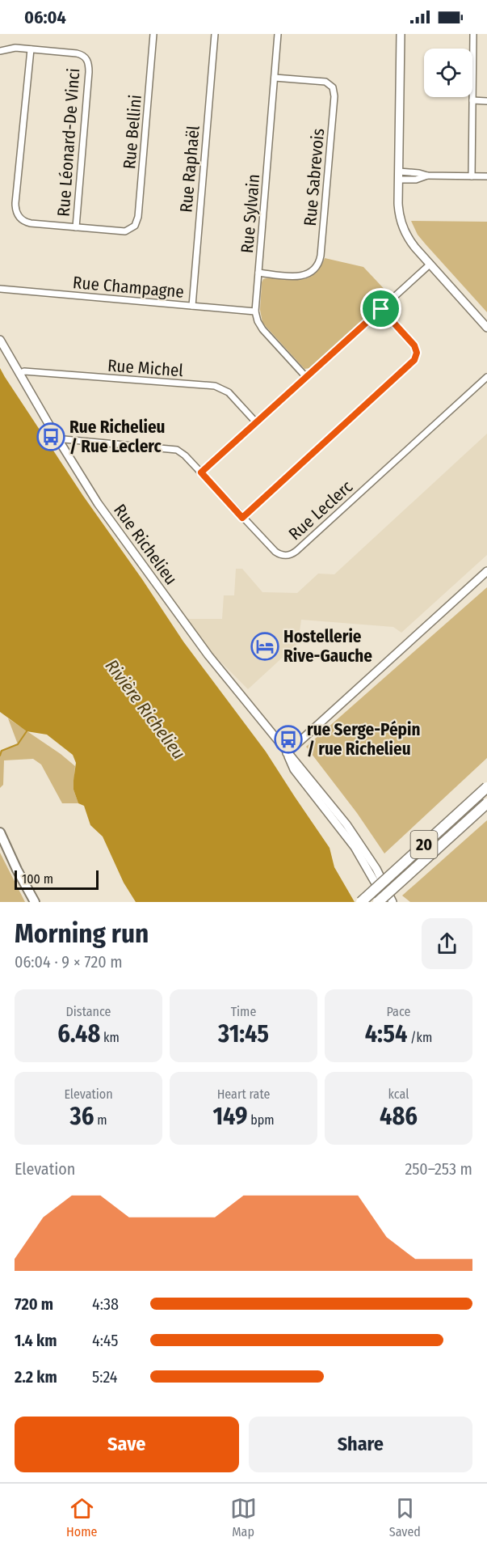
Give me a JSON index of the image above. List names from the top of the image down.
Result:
{
  "streets": {
    "highway": ["20"],
    "main road": ["Rue Richelieu"],
    "street": [
      "Rue Bellini",
      "Rue Léonard-De Vinci",
      "Rue Raphaël",
      "Rue Sabrevois",
      "Rue Sylvain",
      "Rue Champagne",
      "Rue Michel",
      "Rue Leclerc"
    ]
  },
  "crossings": [
    ["Rue Bellini", "Rue Léonard-De Vinci"],
    ["Rue Raphaël", "Rue Champagne"],
    ["Rue Sabrevois", "Rue Sylvain"],
    ["Rue Sylvain", "Rue Champagne"],
    ["Rue Michel", "Rue Richelieu"],
    ["Rue Leclerc", "Rue Richelieu"]
  ],
  "water": ["Rivière Richelieu"],
  "places": {
    "bus stop": ["Rue Richelieu / Rue Leclerc", "rue Serge-Pépin / rue Richelieu"],
    "hotel": ["Hostellerie Rive-Gauche"]
  },
  "scale_bar": "100 m",
  "page": {
    "status": "06:04",
    "scale": "100 m",
    "heading": ["Morning run", "06:04 · 9 × 720 m"],
    "stats": [
      ["Distance", "6.48 km"],
      ["Time", "31:45"],
      ["Pace", "4:54 /km"],
      ["Elevation", "36 m"],
      ["Heart rate", "149 bpm"],
      ["kcal", "486"]
    ],
    "chart": ["Elevation", "250–253 m"],
    "list": [
      {
        "name": "720 m",
        "note": "4:38"
      },
      {
        "name": "1.4 km",
        "note": "4:45"
      },
      {
        "name": "2.2 km",
        "note": "5:24"
      }
    ],
    "buttons": ["Save", "Share"],
    "tabs": ["Home", "Map", "Saved"]
  }
}
